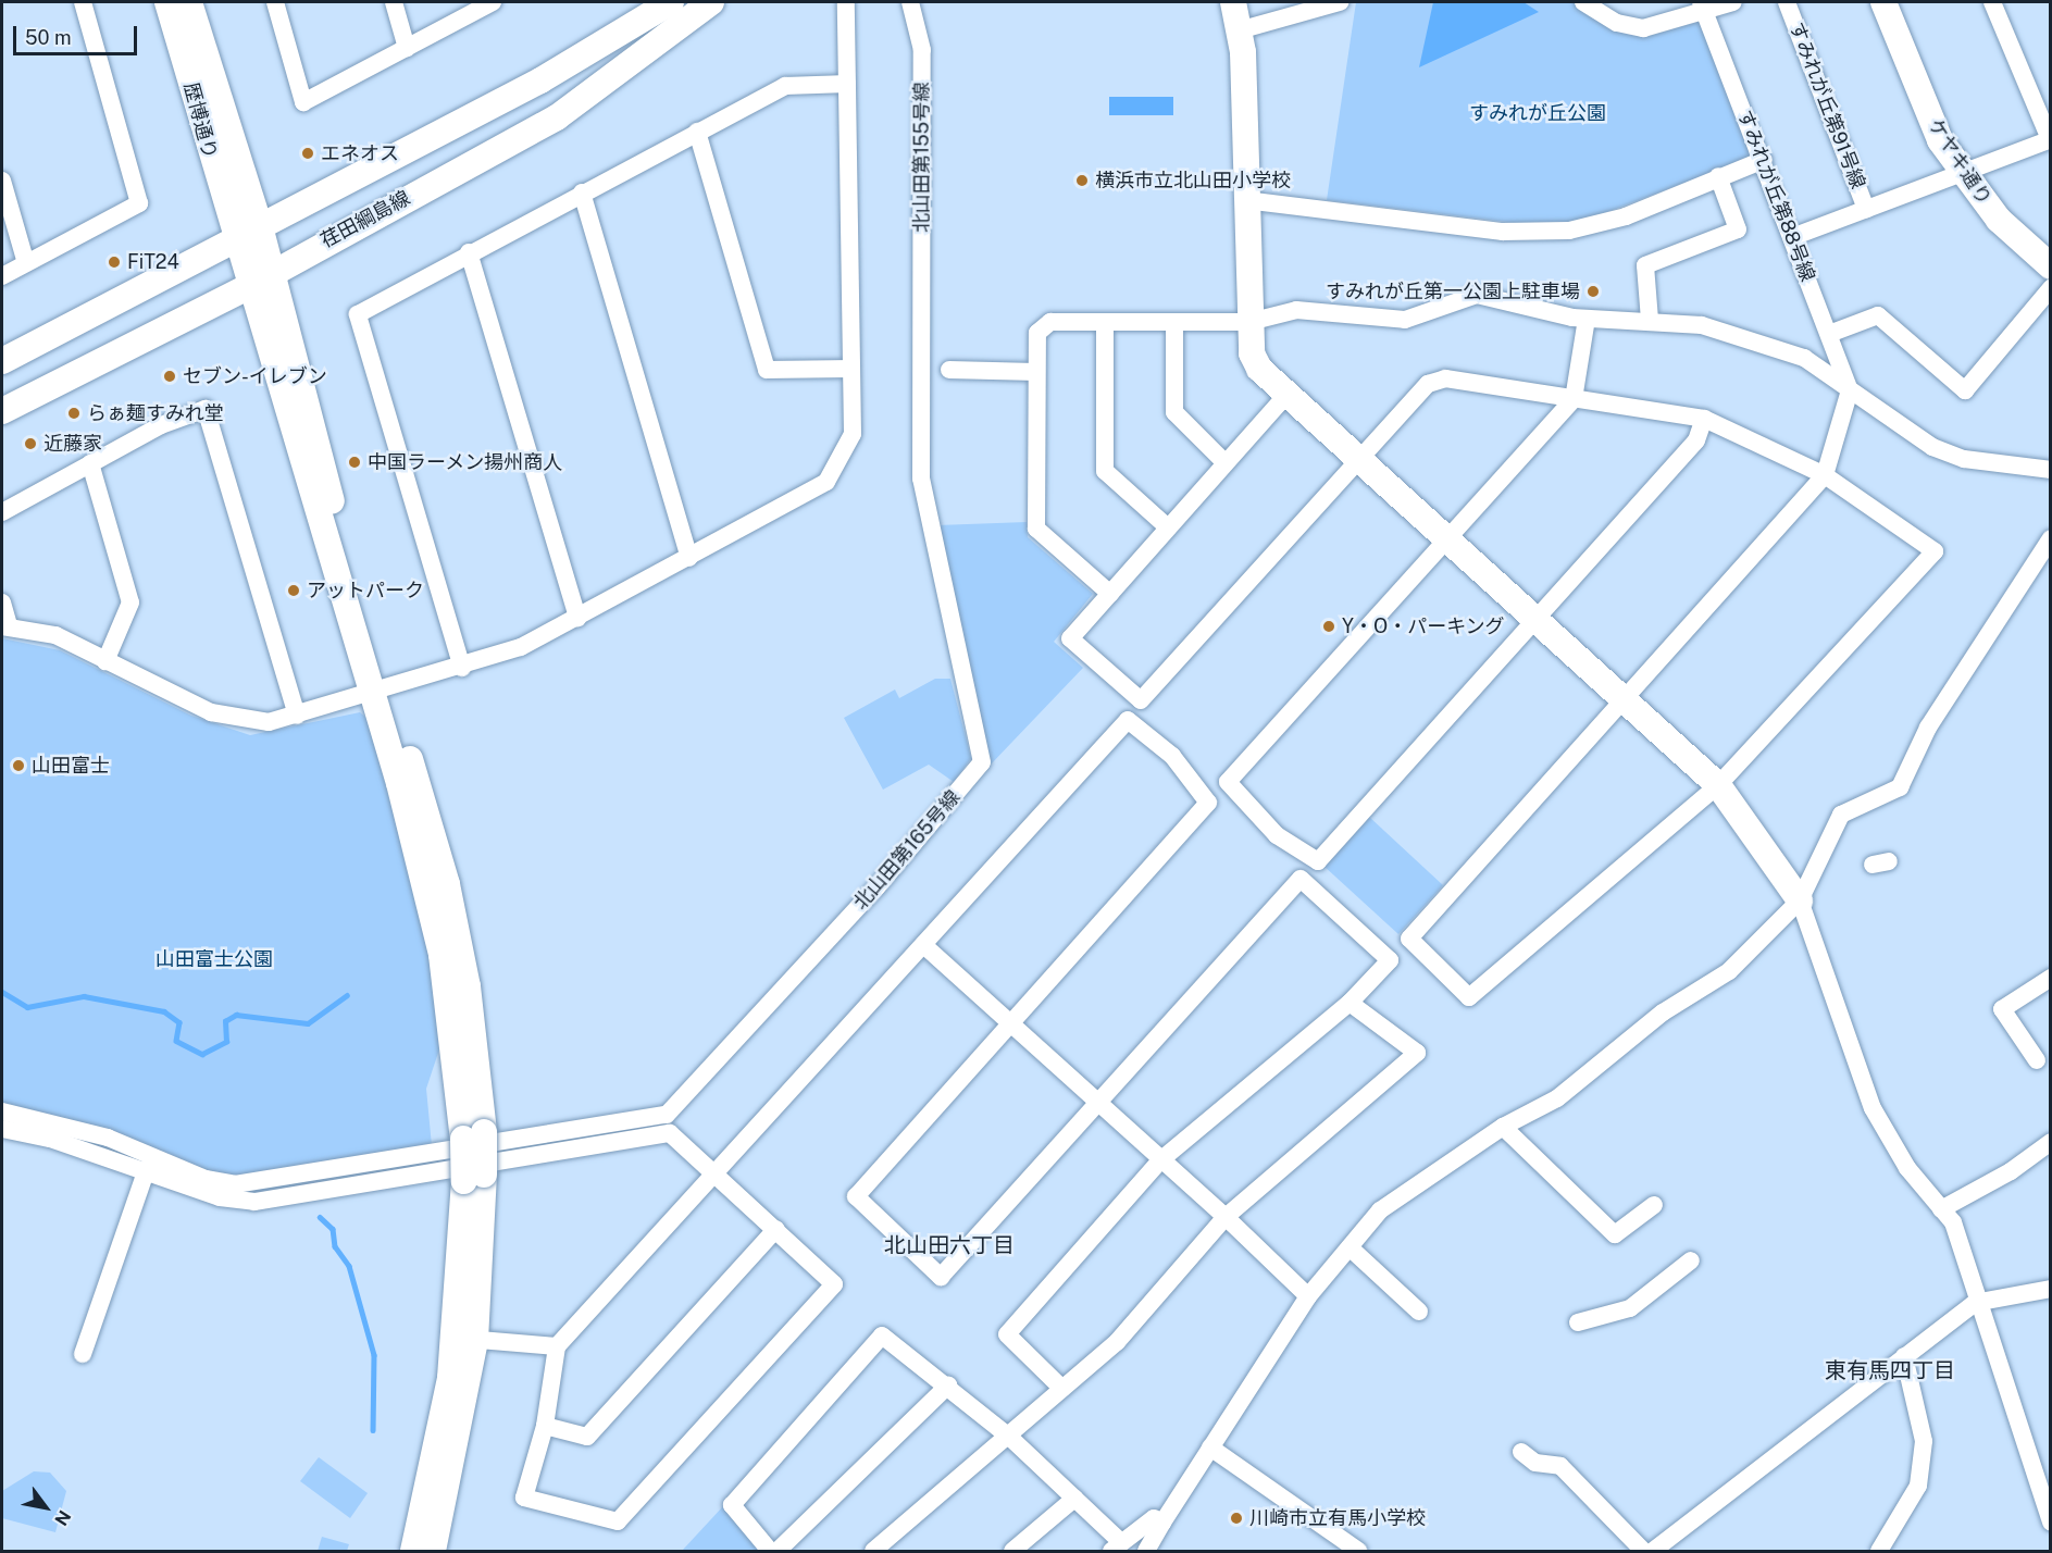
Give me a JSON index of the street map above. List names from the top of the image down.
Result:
{
  "streets": {
    "street": [
      "すみれが丘第91号線",
      "歴博通り",
      "北山田第155号線",
      "ケヤキ通り",
      "すみれが丘第88号線",
      "荏田綱島線",
      "北山田第165号線"
    ]
  },
  "crossings": [
    ["歴博通り", "荏田綱島線"],
    ["北山田第155号線", "北山田第165号線"]
  ],
  "districts": ["北山田六丁目", "東有馬四丁目"],
  "parks": ["すみれが丘公園", "山田富士公園"],
  "places": [
    "エネオス",
    "横浜市立北山田小学校",
    "FiT24",
    "すみれが丘第一公園上駐車場",
    "セブン-イレブン",
    "らぁ麺すみれ堂",
    "近藤家",
    "中国ラーメン揚州商人",
    "アットパーク",
    "Y・O・パーキング",
    "山田富士",
    "川崎市立有馬小学校"
  ],
  "scale_bar": "50 m",
  "north": "bottom right"
}
